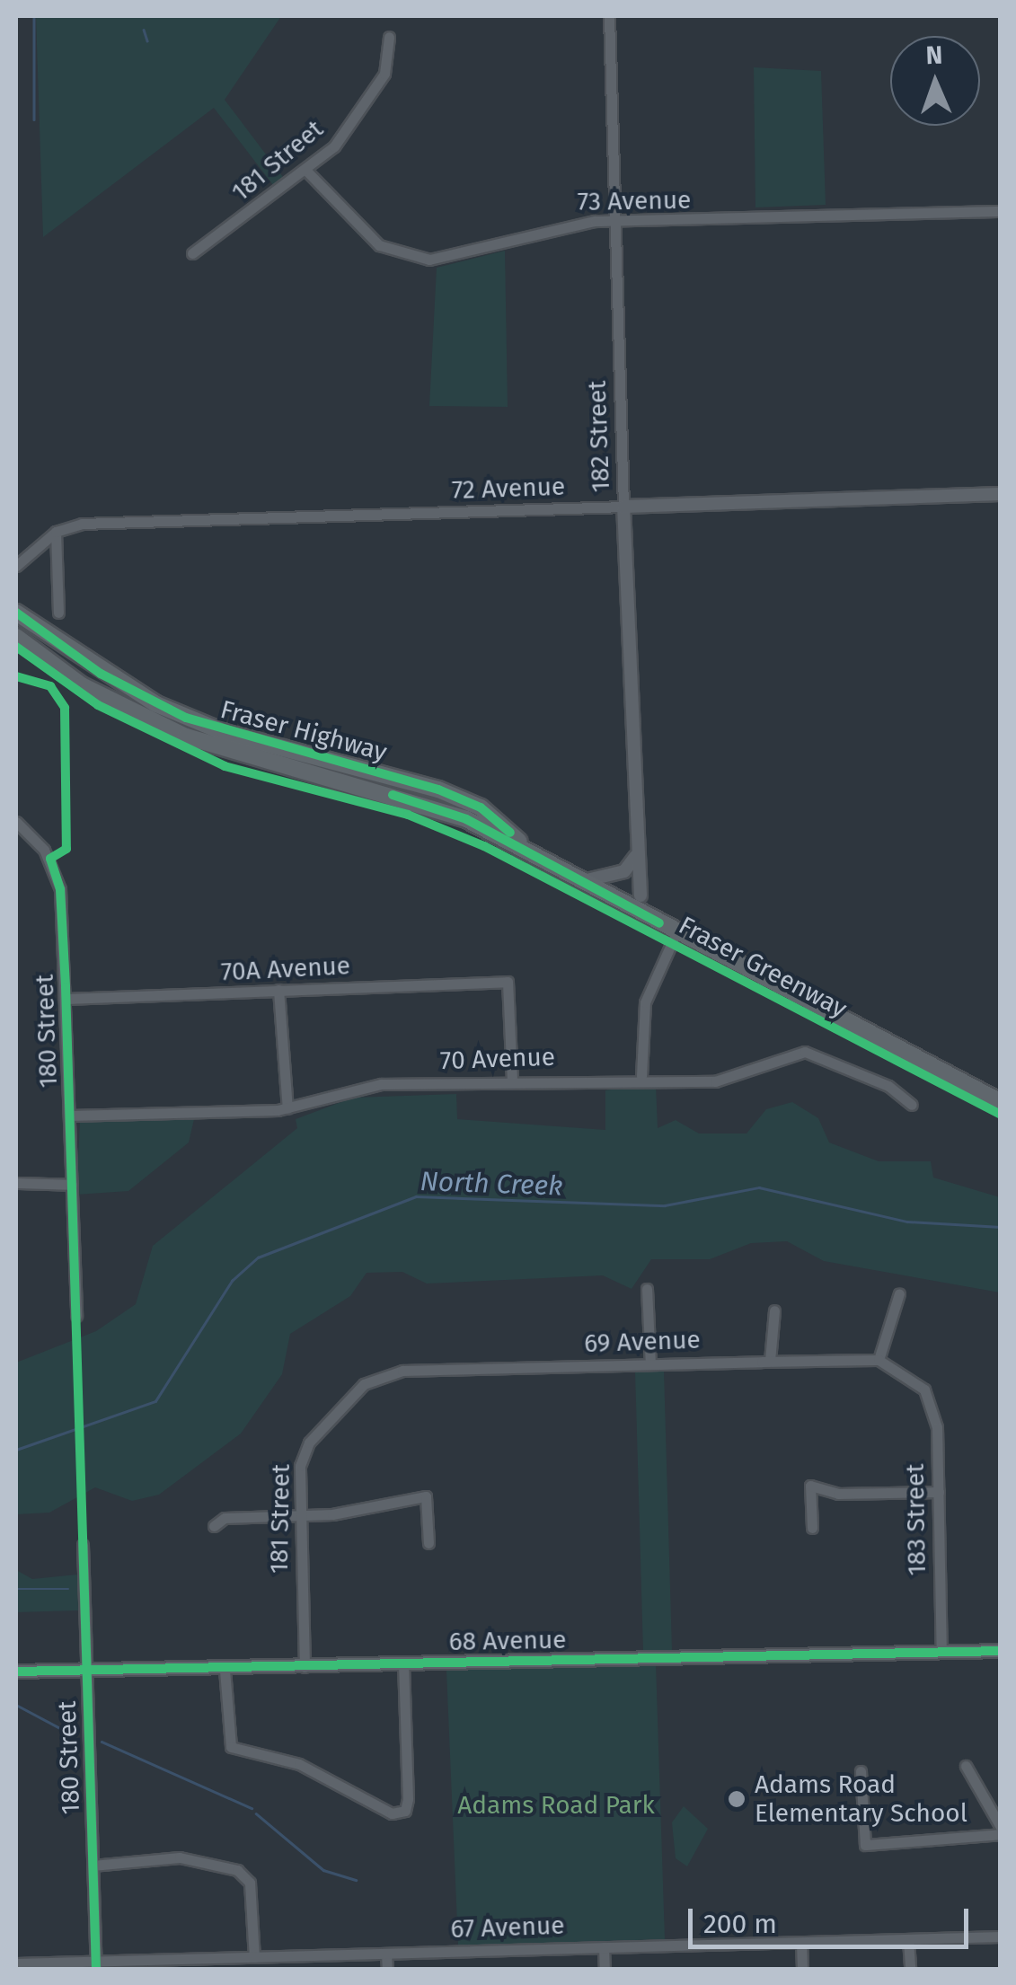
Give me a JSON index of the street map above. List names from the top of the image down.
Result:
{
  "streets": {
    "main road": ["Fraser Highway"],
    "street": [
      "181 Street",
      "73 Avenue",
      "182 Street",
      "72 Avenue",
      "70A Avenue",
      "180 Street",
      "70 Avenue",
      "69 Avenue",
      "183 Street",
      "68 Avenue",
      "67 Avenue"
    ],
    "cycle path": ["Fraser Greenway"]
  },
  "crossings": [
    ["181 Street", "73 Avenue"],
    ["181 Street", "69 Avenue"],
    ["181 Street", "68 Avenue"],
    ["73 Avenue", "182 Street"],
    ["182 Street", "72 Avenue"],
    ["70A Avenue", "180 Street"],
    ["70A Avenue", "70 Avenue"],
    ["180 Street", "70 Avenue"],
    ["180 Street", "68 Avenue"],
    ["180 Street", "67 Avenue"],
    ["69 Avenue", "183 Street"],
    ["183 Street", "68 Avenue"]
  ],
  "water": ["North Creek"],
  "parks": ["Adams Road Park"],
  "places": ["Adams Road Elementary School"],
  "scale_bar": "200 m",
  "north": "top"
}
